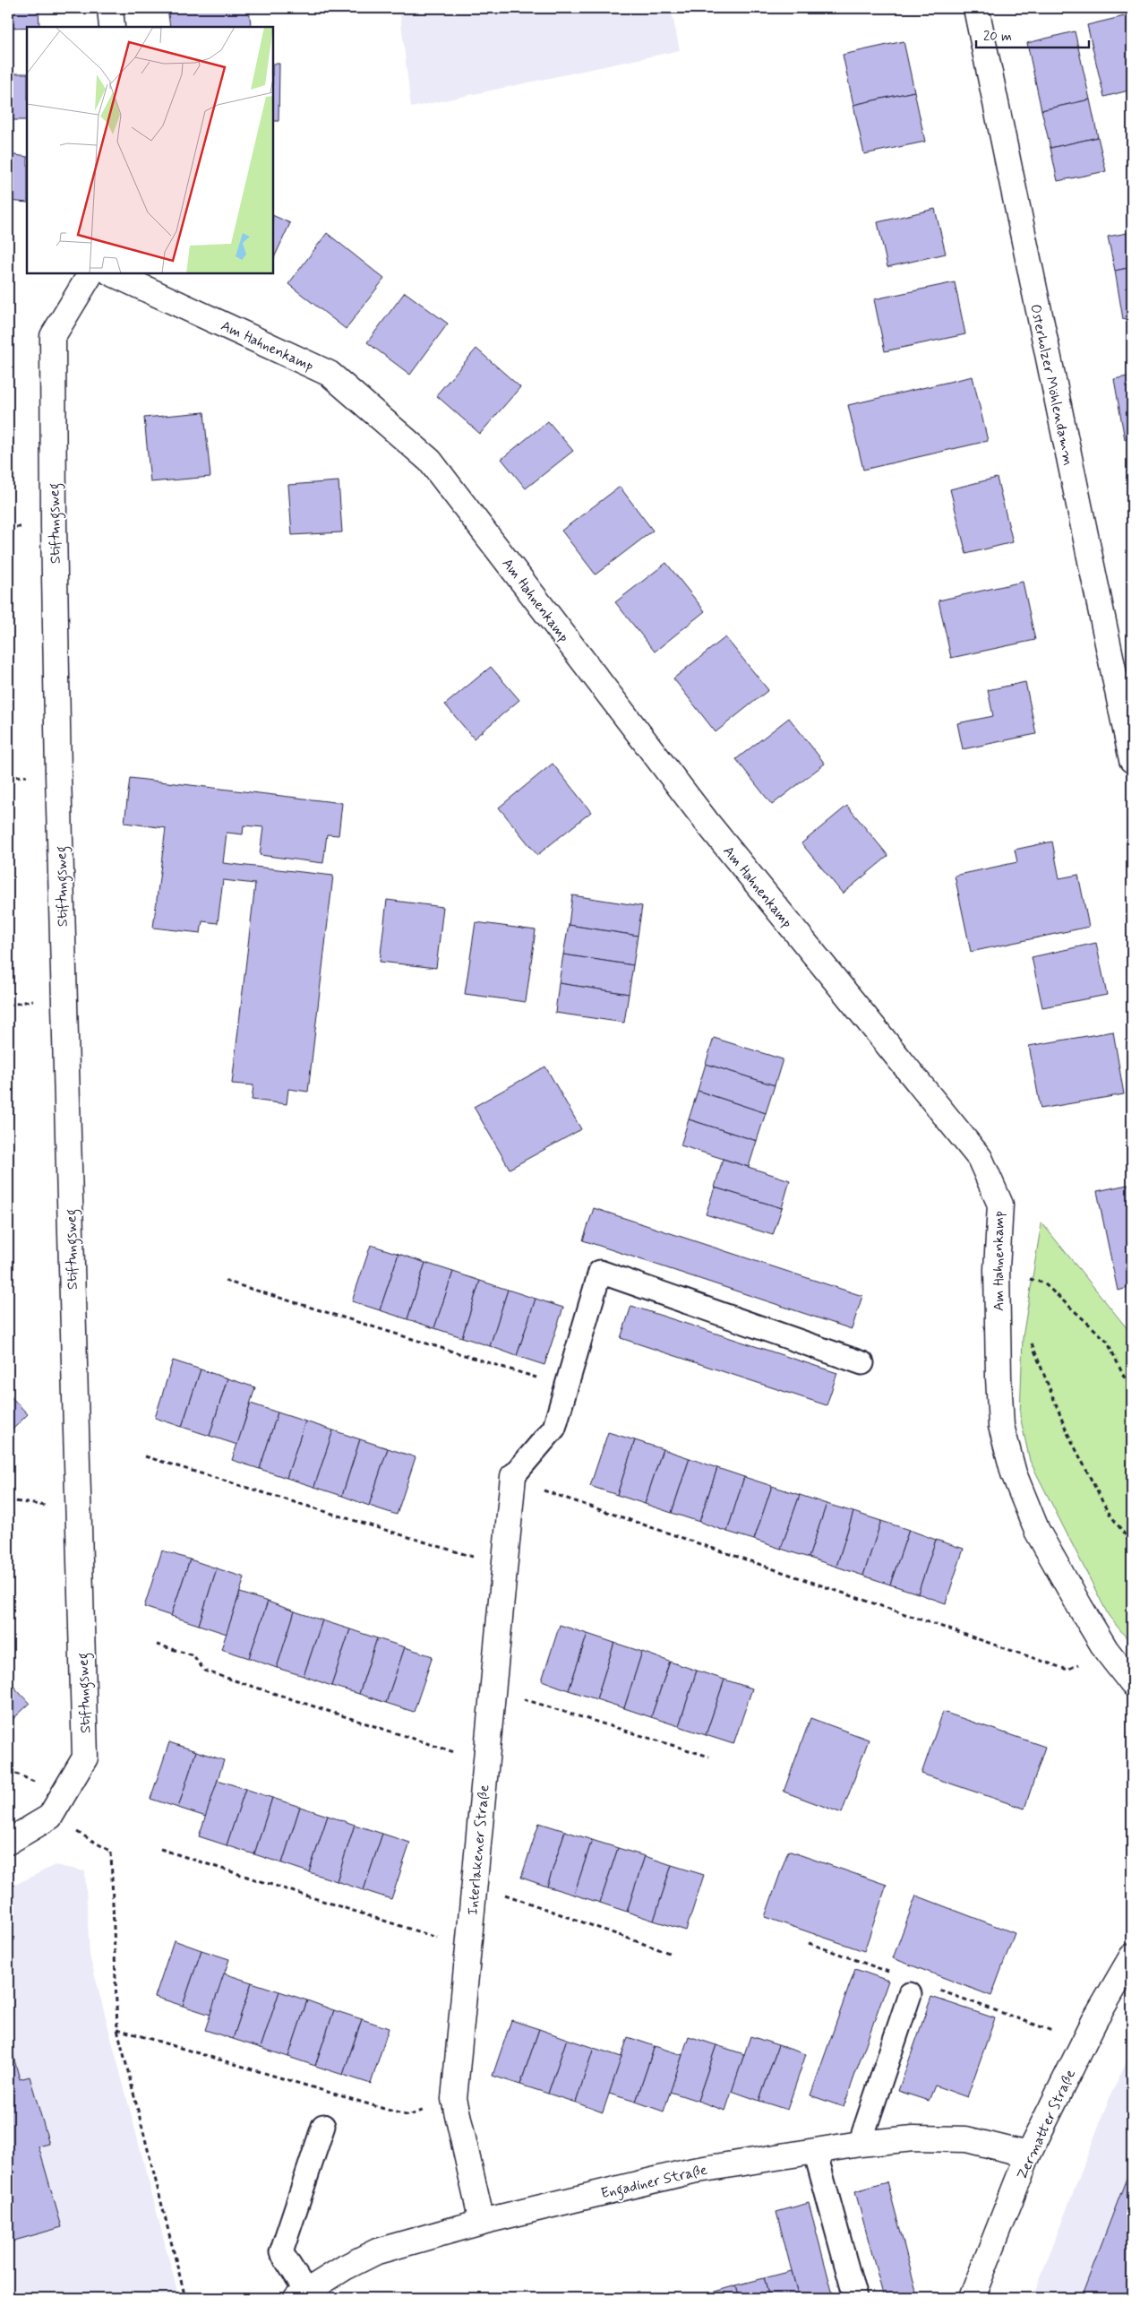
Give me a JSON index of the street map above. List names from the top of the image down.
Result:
{
  "streets": {
    "street": [
      "Am Hahnenkamp",
      "Osterholzer Möhlendamm",
      "Stiftungsweg",
      "Interlakener Straße",
      "Zermatter Straße",
      "Engadiner Straße"
    ]
  },
  "crossings": [
    ["Interlakener Straße", "Engadiner Straße"],
    ["Zermatter Straße", "Engadiner Straße"]
  ],
  "scale_bar": "20 m"
}
